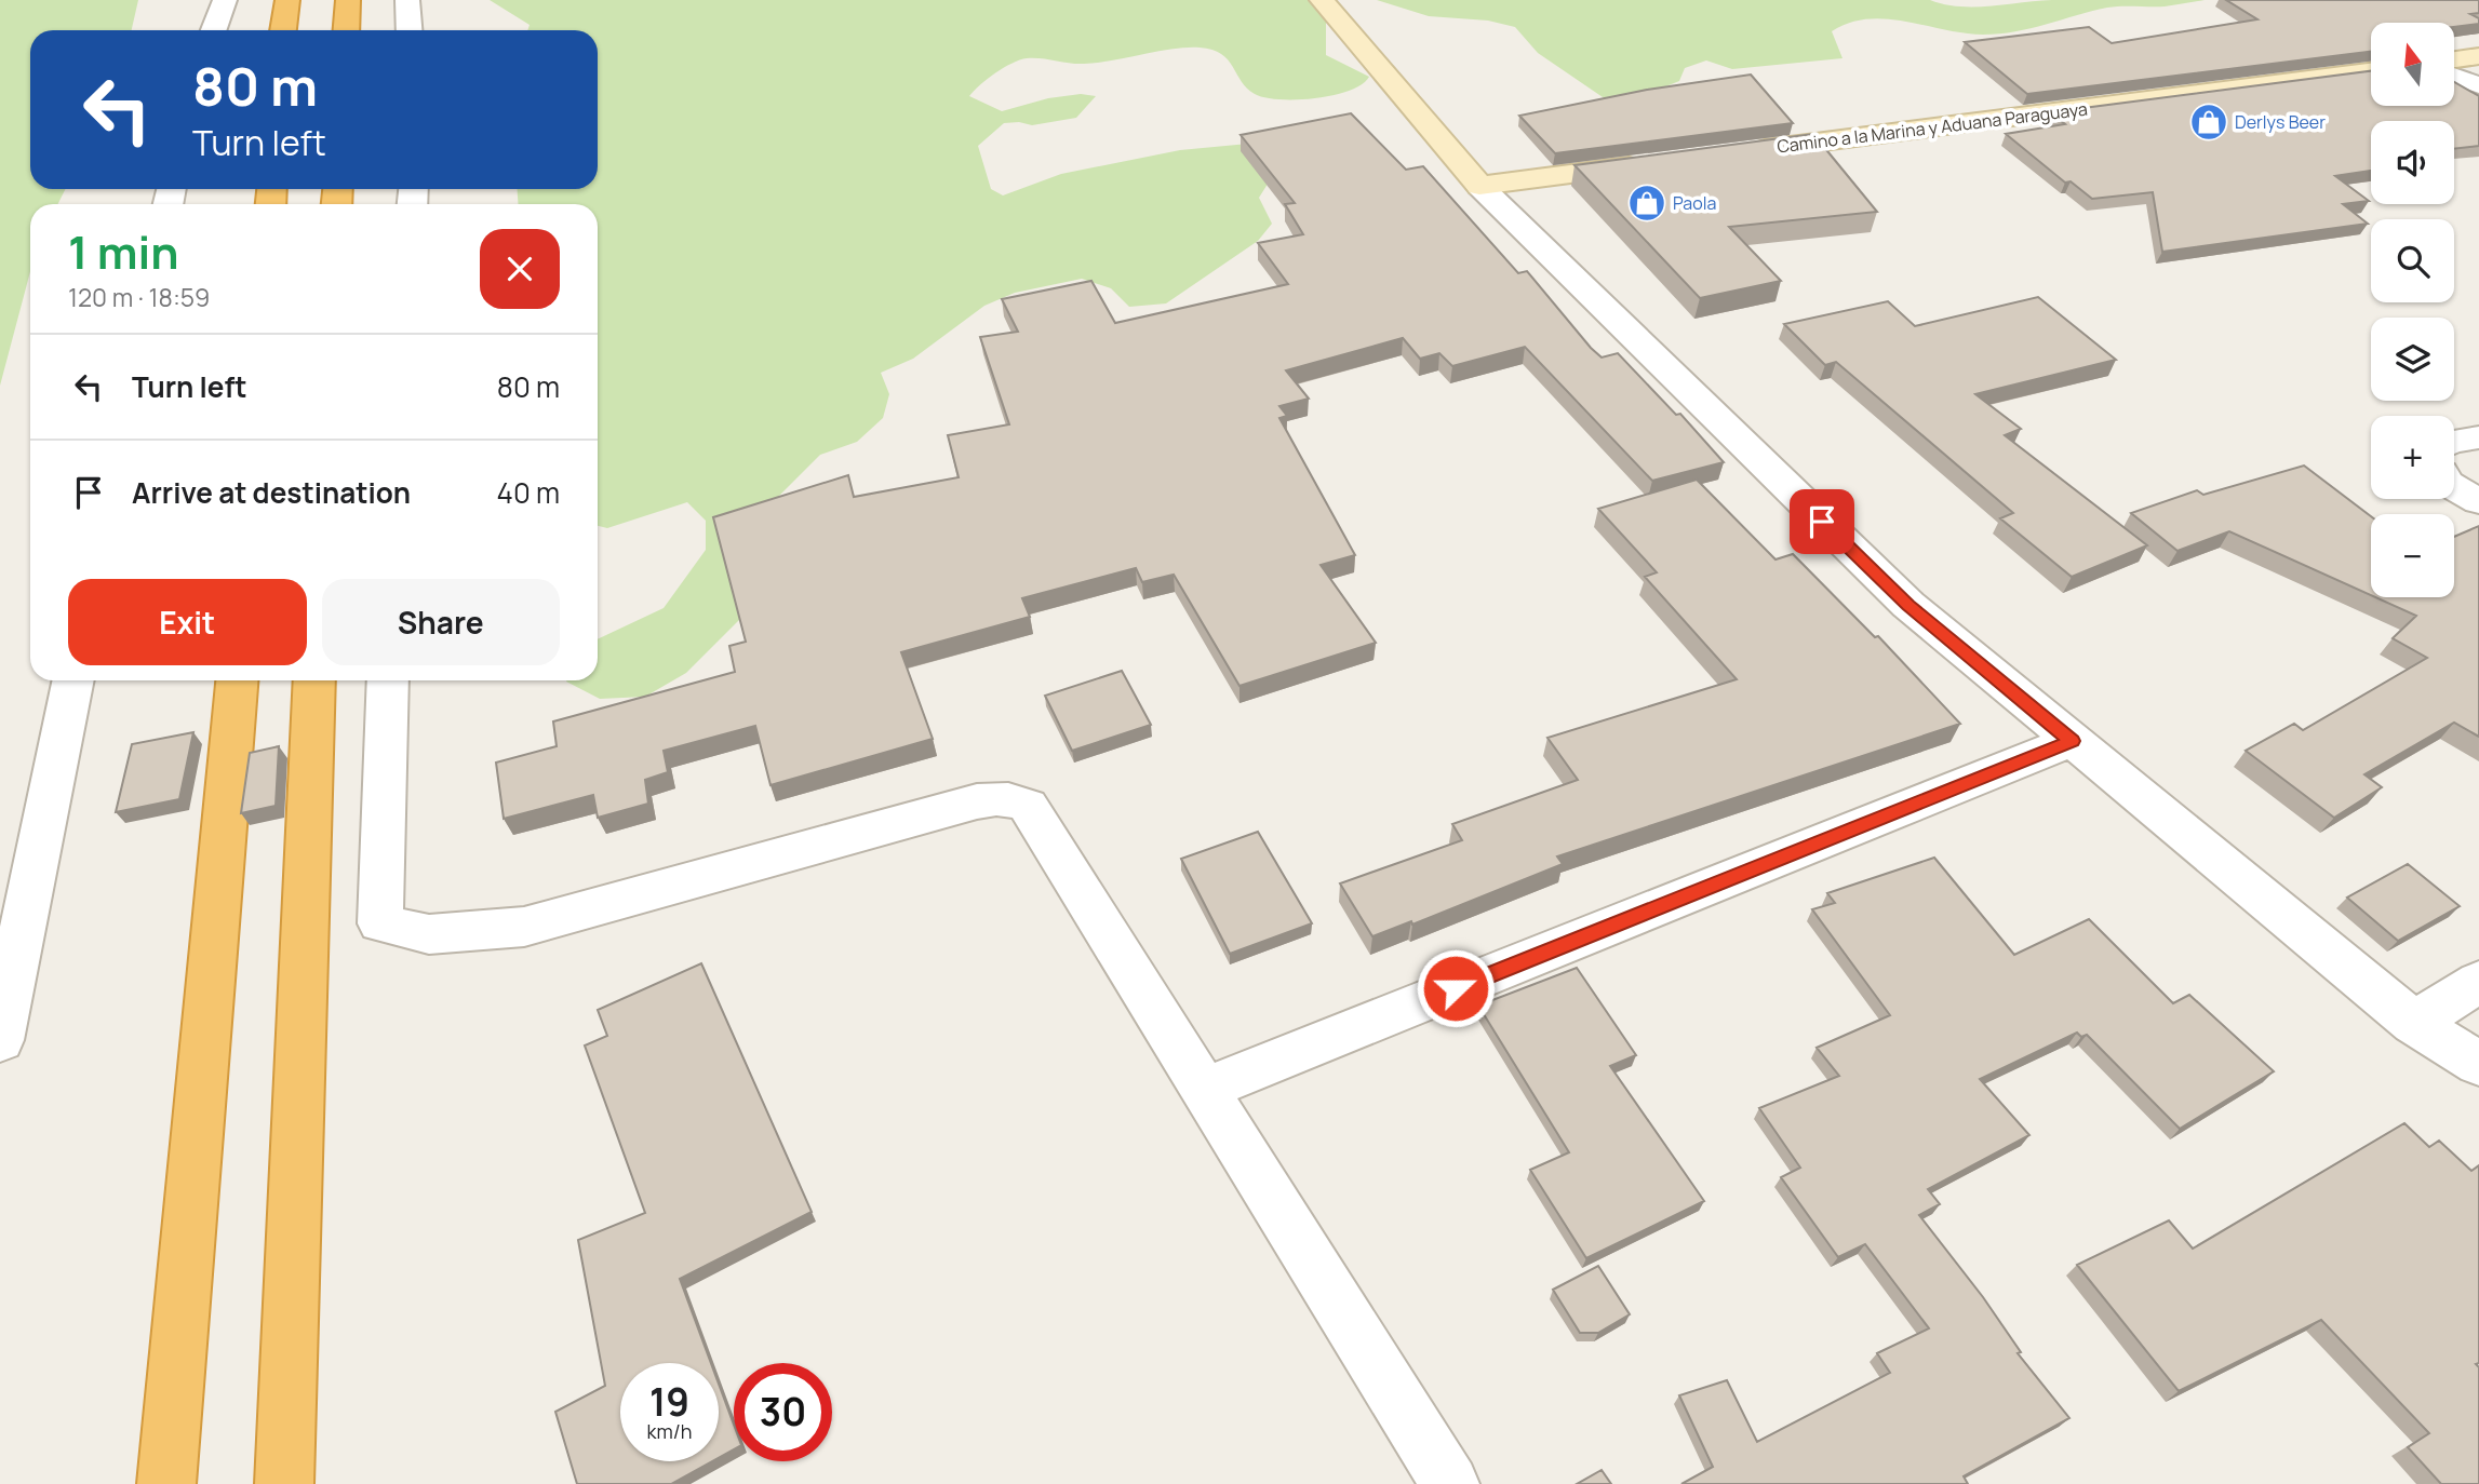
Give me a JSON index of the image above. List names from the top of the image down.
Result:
{
  "streets": {
    "street": ["Camino a la Marina y Aduana Paraguaya"]
  },
  "places": {
    "shop": ["Derlys Beer", "Paola"]
  },
  "north": "top",
  "page": {
    "map_buttons": ["+", "−"],
    "turn": ["80 m", "Turn left"],
    "heading": ["1 min", "120 m · 18:59"],
    "list": [
      {
        "name": "Turn left",
        "value": "80 m"
      },
      {
        "name": "Arrive at destination",
        "value": "40 m"
      }
    ],
    "buttons": ["Exit", "Share"],
    "speed": "19 km/h",
    "limit": "30"
  }
}
